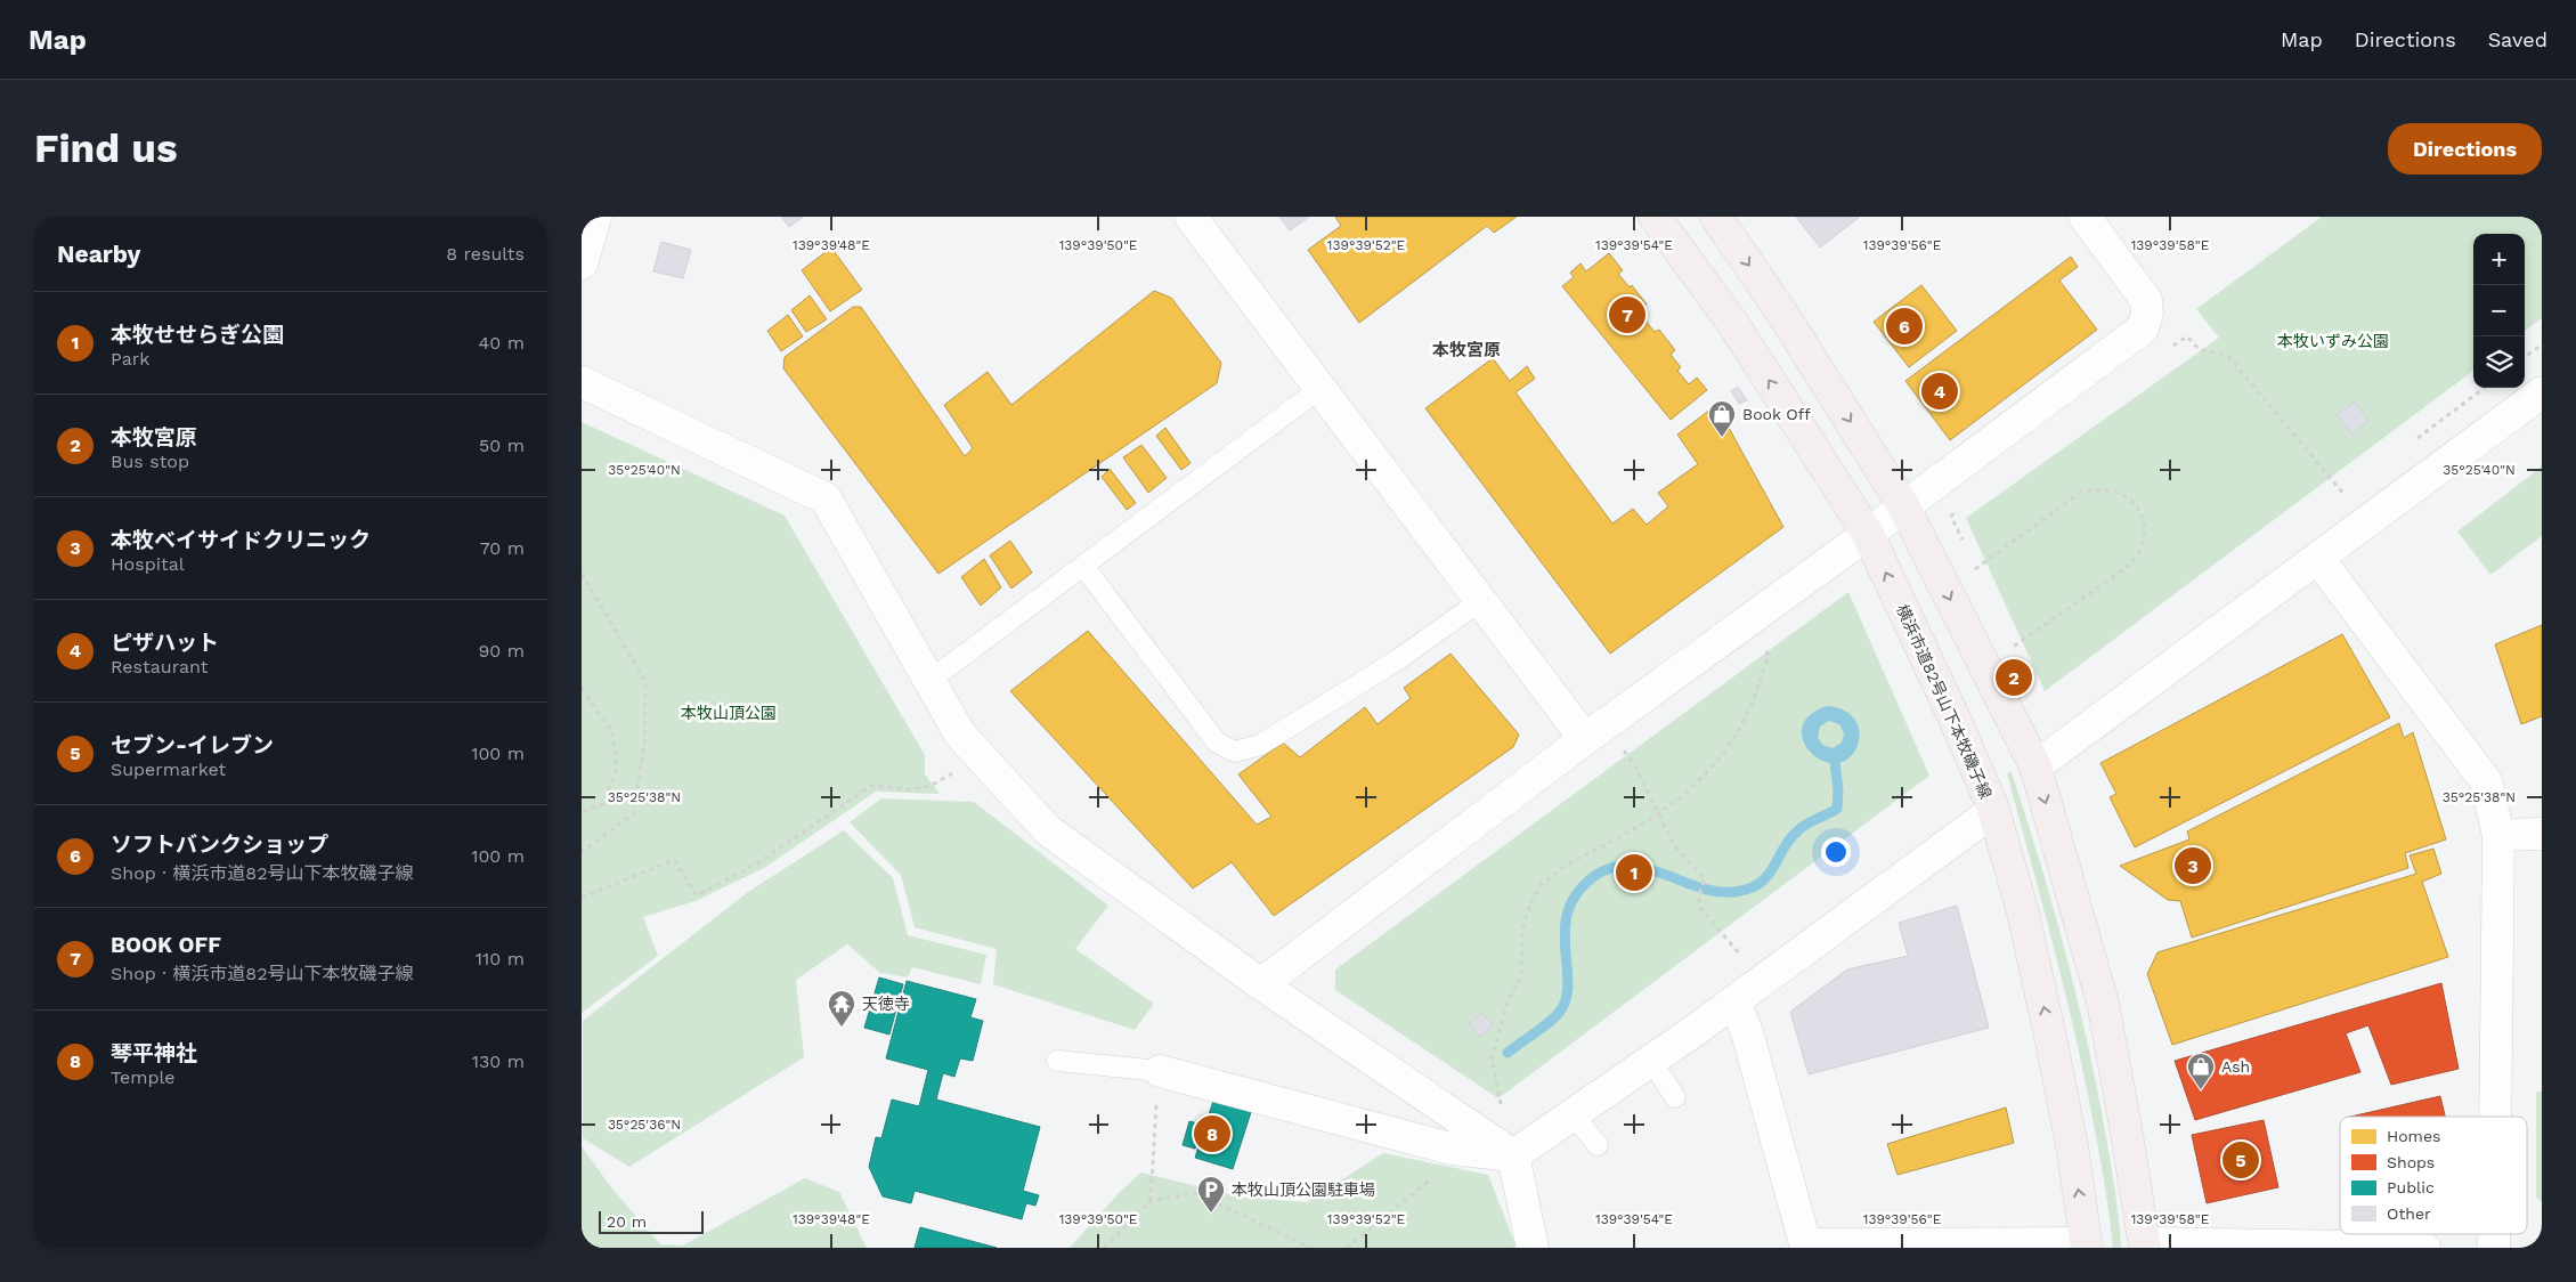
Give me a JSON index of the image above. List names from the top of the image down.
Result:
{
  "streets": {
    "main road": ["横浜市道82号山下本牧磯子線"]
  },
  "districts": ["本牧宮原"],
  "parks": ["本牧いずみ公園", "本牧山頂公園"],
  "places": {
    "shop": ["Book Off", "Ash"],
    "temple": ["天徳寺"],
    "parking": ["本牧山頂公園駐車場"]
  },
  "legend": [
    "Homes",
    "Shops",
    "Public",
    "Other"
  ],
  "scale_bar": "20 m",
  "page": {
    "header": "Map",
    "nav": ["Map", "Directions", "Saved"],
    "buttons": "Directions",
    "title": "Find us",
    "heading": ["Nearby", "8 results"],
    "map_buttons": ["+", "−"],
    "list": [
      {
        "mark": "1",
        "name": "本牧せせらぎ公園",
        "note": "Park",
        "value": "40 m"
      },
      {
        "mark": "2",
        "name": "本牧宮原",
        "note": "Bus stop",
        "value": "50 m"
      },
      {
        "mark": "3",
        "name": "本牧ベイサイドクリニック",
        "note": "Hospital",
        "value": "70 m"
      },
      {
        "mark": "4",
        "name": "ピザハット",
        "note": "Restaurant",
        "value": "90 m"
      },
      {
        "mark": "5",
        "name": "セブン-イレブン",
        "note": "Supermarket",
        "value": "100 m"
      },
      {
        "mark": "6",
        "name": "ソフトバンクショップ",
        "note": "Shop · 横浜市道82号山下本牧磯子線",
        "value": "100 m"
      },
      {
        "mark": "7",
        "name": "BOOK OFF",
        "note": "Shop · 横浜市道82号山下本牧磯子線",
        "value": "110 m"
      },
      {
        "mark": "8",
        "name": "琴平神社",
        "note": "Temple",
        "value": "130 m"
      }
    ],
    "pins": [
      "7",
      "6",
      "4",
      "2",
      "3",
      "1",
      "8",
      "5"
    ],
    "scale": "20 m"
  },
  "coordinates": [
    "139°39'48\"E",
    "139°39'50\"E",
    "139°39'52\"E",
    "139°39'54\"E",
    "139°39'56\"E",
    "139°39'58\"E",
    "35°25'40\"N",
    "35°25'38\"N",
    "35°25'36\"N"
  ]
}
